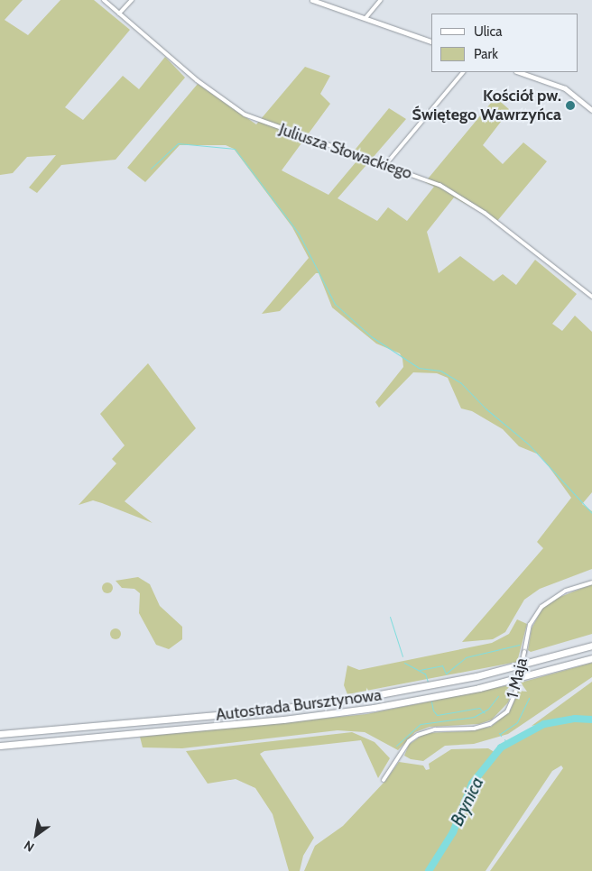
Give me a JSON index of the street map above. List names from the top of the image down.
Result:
{
  "streets": {
    "highway": ["Autostrada Bursztynowa"],
    "street": ["Juliusza Słowackiego", "1 Maja"]
  },
  "water": ["Brynica"],
  "places": ["Kościół pw. Świętego Wawrzyńca"],
  "legend": ["Ulica", "Park"],
  "north": "bottom left"
}
